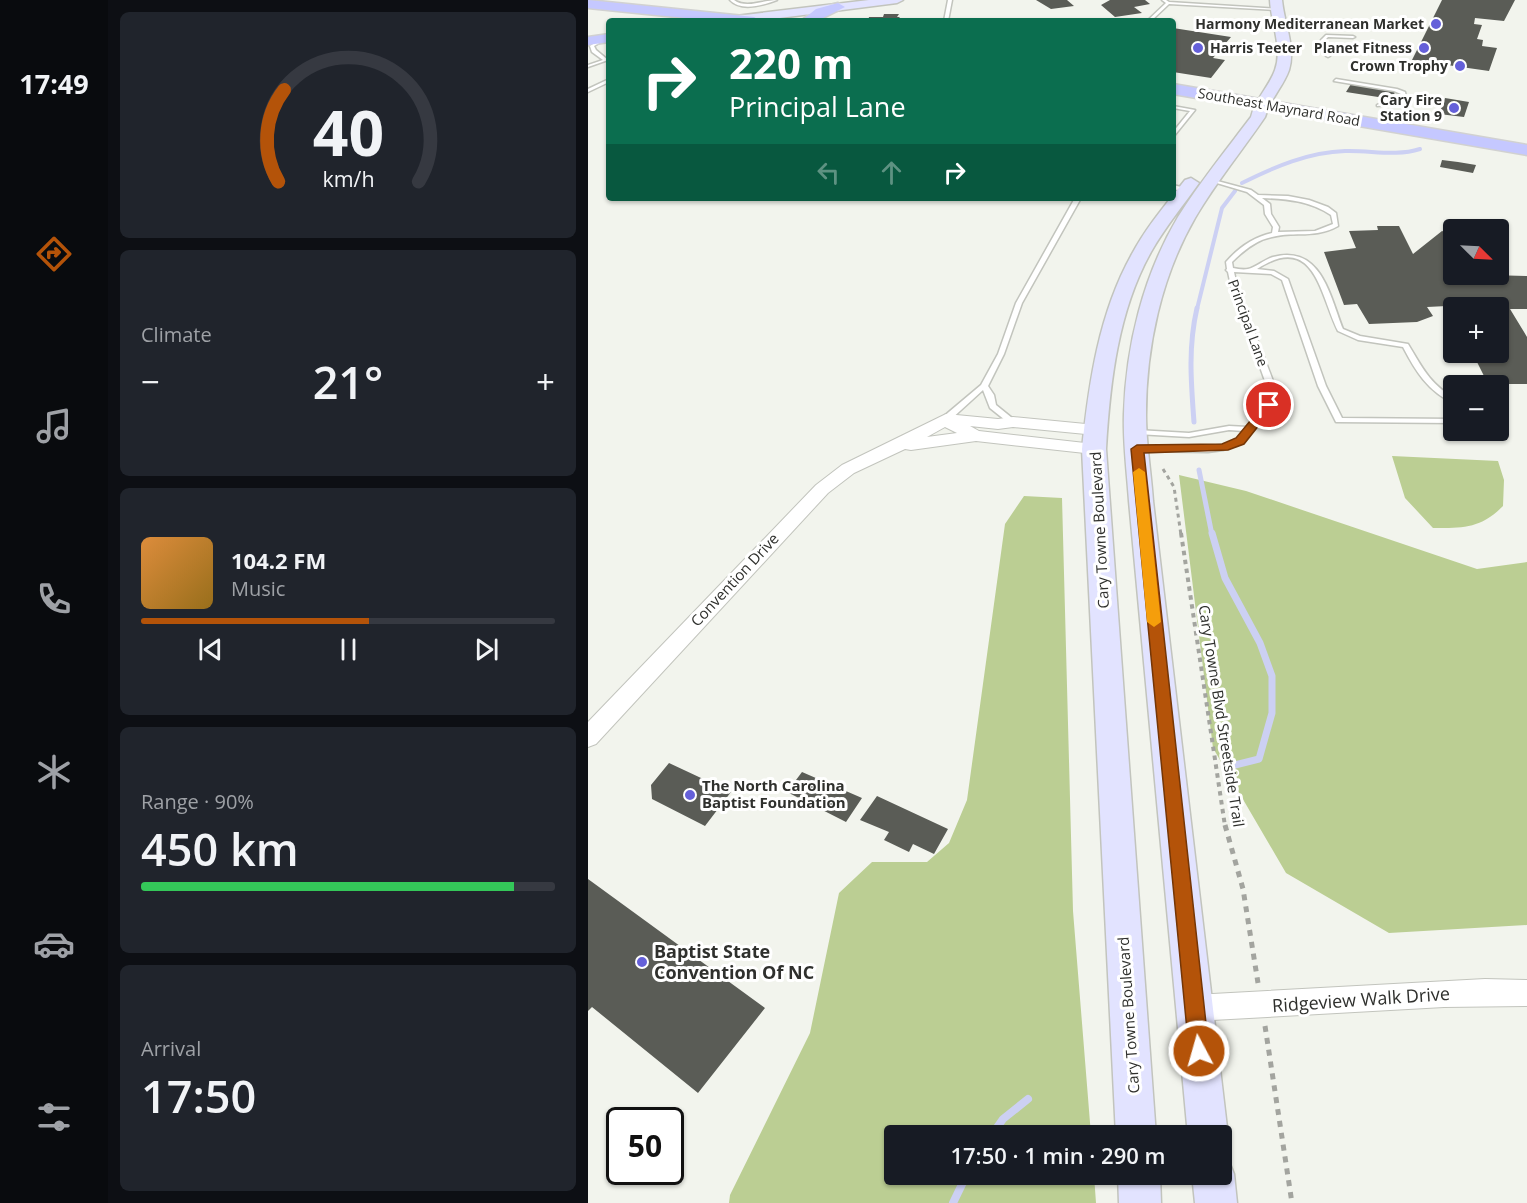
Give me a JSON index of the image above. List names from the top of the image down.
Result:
{
  "streets": {
    "main road": ["Southeast Maynard Road", "Cary Towne Boulevard"],
    "street": ["Convention Drive", "Ridgeview Walk Drive"],
    "lane": ["Principal Lane"],
    "path": ["Cary Towne Blvd Streetside Trail"]
  },
  "crossings": [
    ["Southeast Maynard Road", "Cary Towne Boulevard"],
    ["Cary Towne Boulevard", "Convention Drive"]
  ],
  "places": [
    "Harmony Mediterranean Market",
    "Harris Teeter",
    "Planet Fitness",
    "Crown Trophy",
    "Cary Fire Station 9",
    "The North Carolina Baptist Foundation",
    "Baptist State Convention Of NC"
  ],
  "north": "bottom right",
  "page": {
    "tabs": "17:49",
    "turn": ["220 m", "Principal Lane"],
    "map_buttons": ["+", "−"],
    "tile": [
      "Climate",
      ["Range · 90%", "450 km"],
      ["Arrival", "17:50"]
    ],
    "heat": ["−", "21°", "+"],
    "song": ["104.2 FM", "Music"],
    "limit": "50",
    "trip": "17:50 · 1 min · 290 m",
    "gauge": ["40", "km/h"]
  }
}
